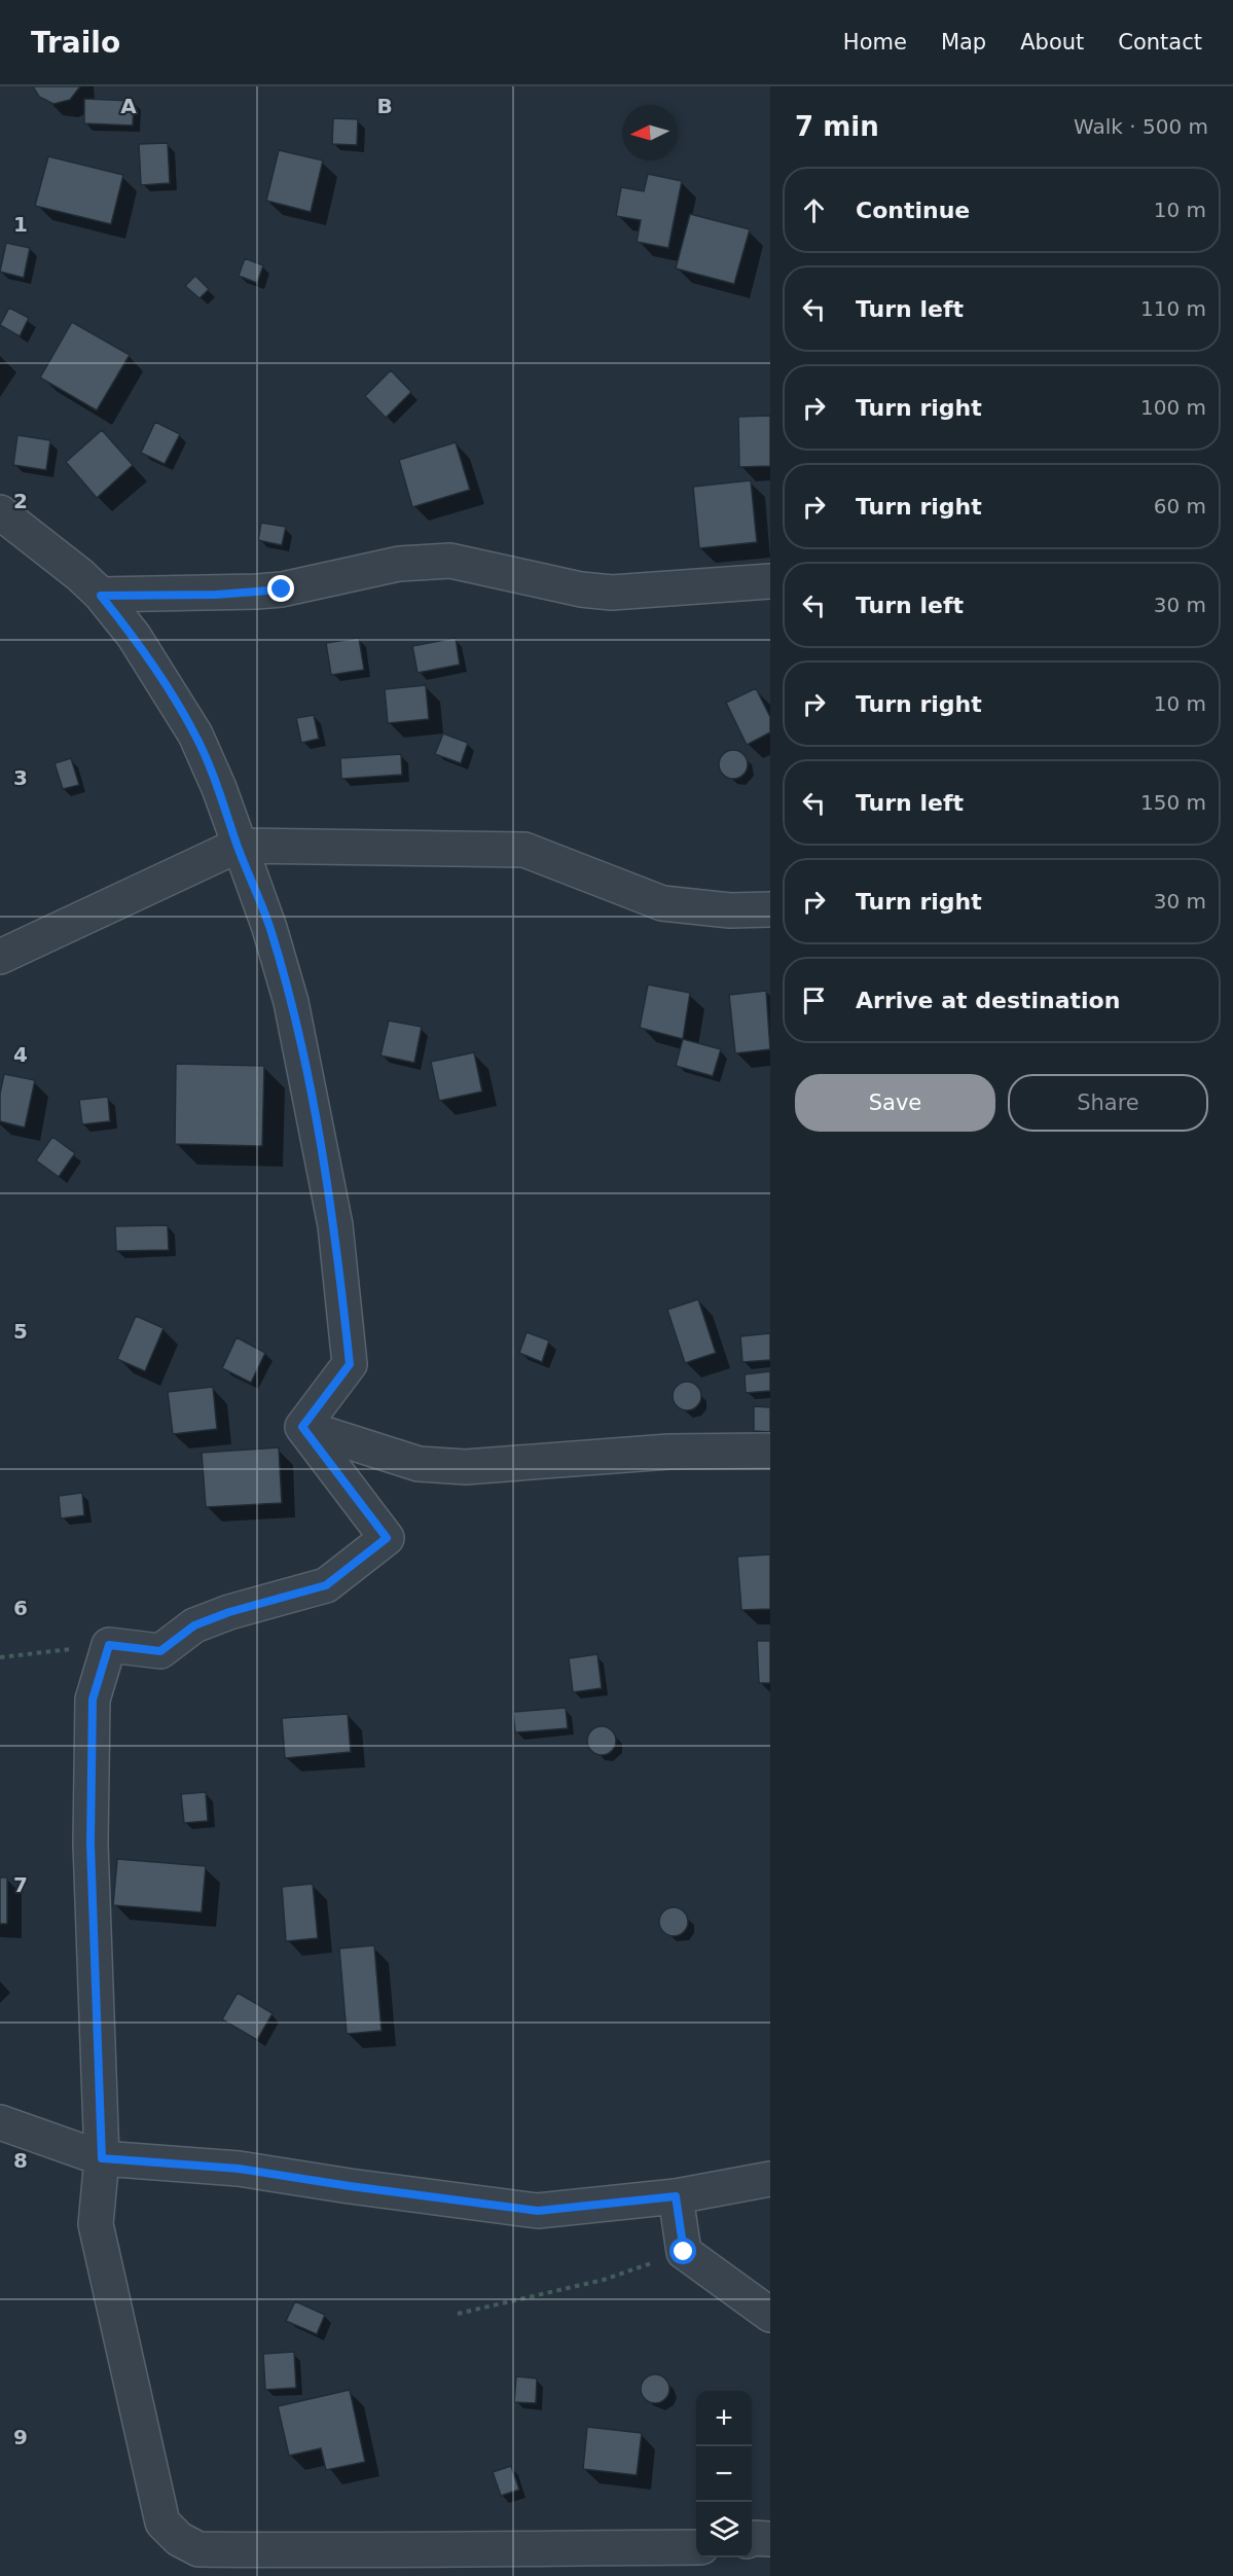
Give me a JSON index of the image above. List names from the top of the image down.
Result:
{
  "north": "left",
  "page": {
    "header": "Trailo",
    "nav": [
      "Home",
      "Map",
      "About",
      "Contact"
    ],
    "heading": ["7 min", "Walk · 500 m"],
    "list": [
      ["Continue", "10 m"],
      ["Turn left", "110 m"],
      ["Turn right", "100 m"],
      ["Turn right", "60 m"],
      ["Turn left", "30 m"],
      ["Turn right", "10 m"],
      ["Turn left", "150 m"],
      ["Turn right", "30 m"],
      "Arrive at destination"
    ],
    "buttons": ["Save", "Share"],
    "map_buttons": ["+", "−"]
  },
  "grid": {
    "columns": ["A", "B"],
    "rows": [
      "1",
      "2",
      "3",
      "4",
      "5",
      "6",
      "7",
      "8",
      "9"
    ]
  }
}
